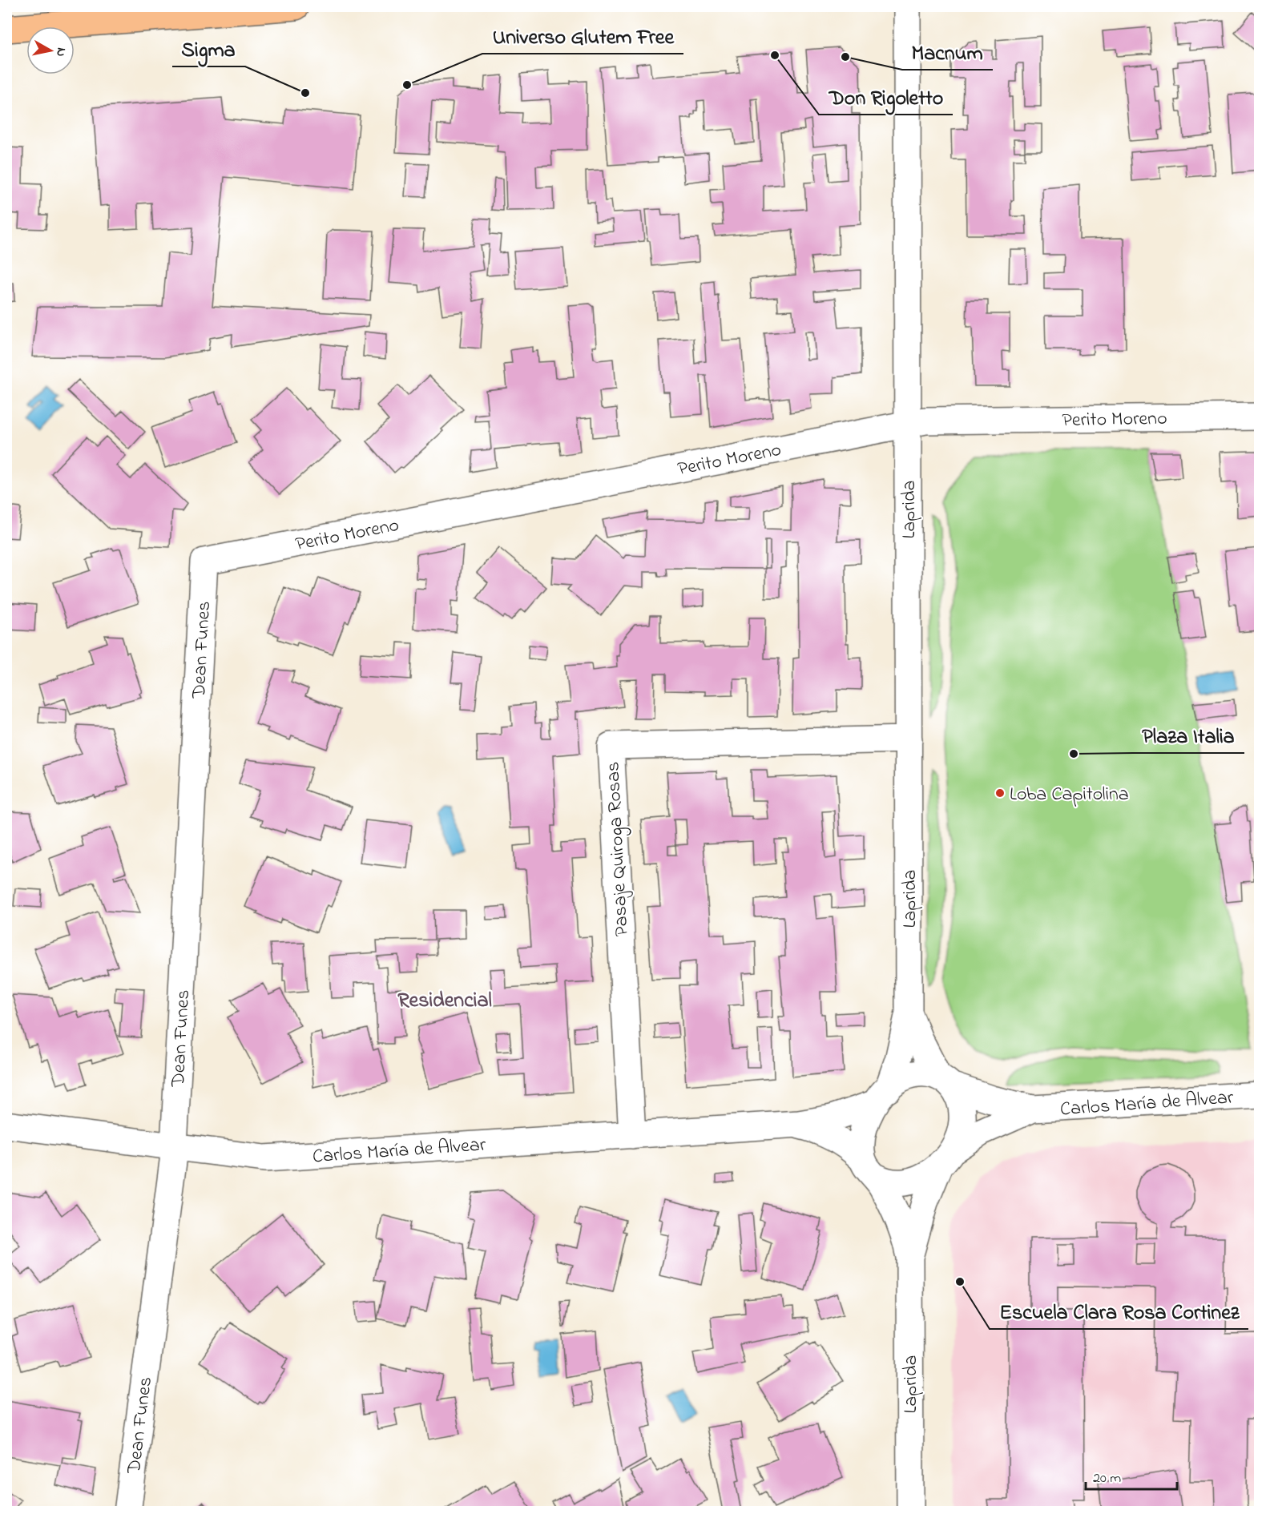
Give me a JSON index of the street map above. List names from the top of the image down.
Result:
{
  "streets": {
    "street": [
      "Perito Moreno",
      "Laprida",
      "Dean Funes",
      "Pasaje Quiroga Rosas",
      "Carlos María de Alvear"
    ]
  },
  "crossings": [
    ["Perito Moreno", "Laprida"],
    ["Perito Moreno", "Dean Funes"],
    ["Laprida", "Pasaje Quiroga Rosas"],
    ["Laprida", "Carlos María de Alvear"],
    ["Dean Funes", "Carlos María de Alvear"],
    ["Pasaje Quiroga Rosas", "Carlos María de Alvear"]
  ],
  "districts": ["Residencial"],
  "places": [
    "Don Rigoletto",
    "Macnum",
    "Universo Glutem Free",
    "Sigma",
    "Plaza Italia",
    "Loba Capitolina",
    "Escuela Clara Rosa Cortinez"
  ],
  "scale_bar": "20 m",
  "north": "right"
}
